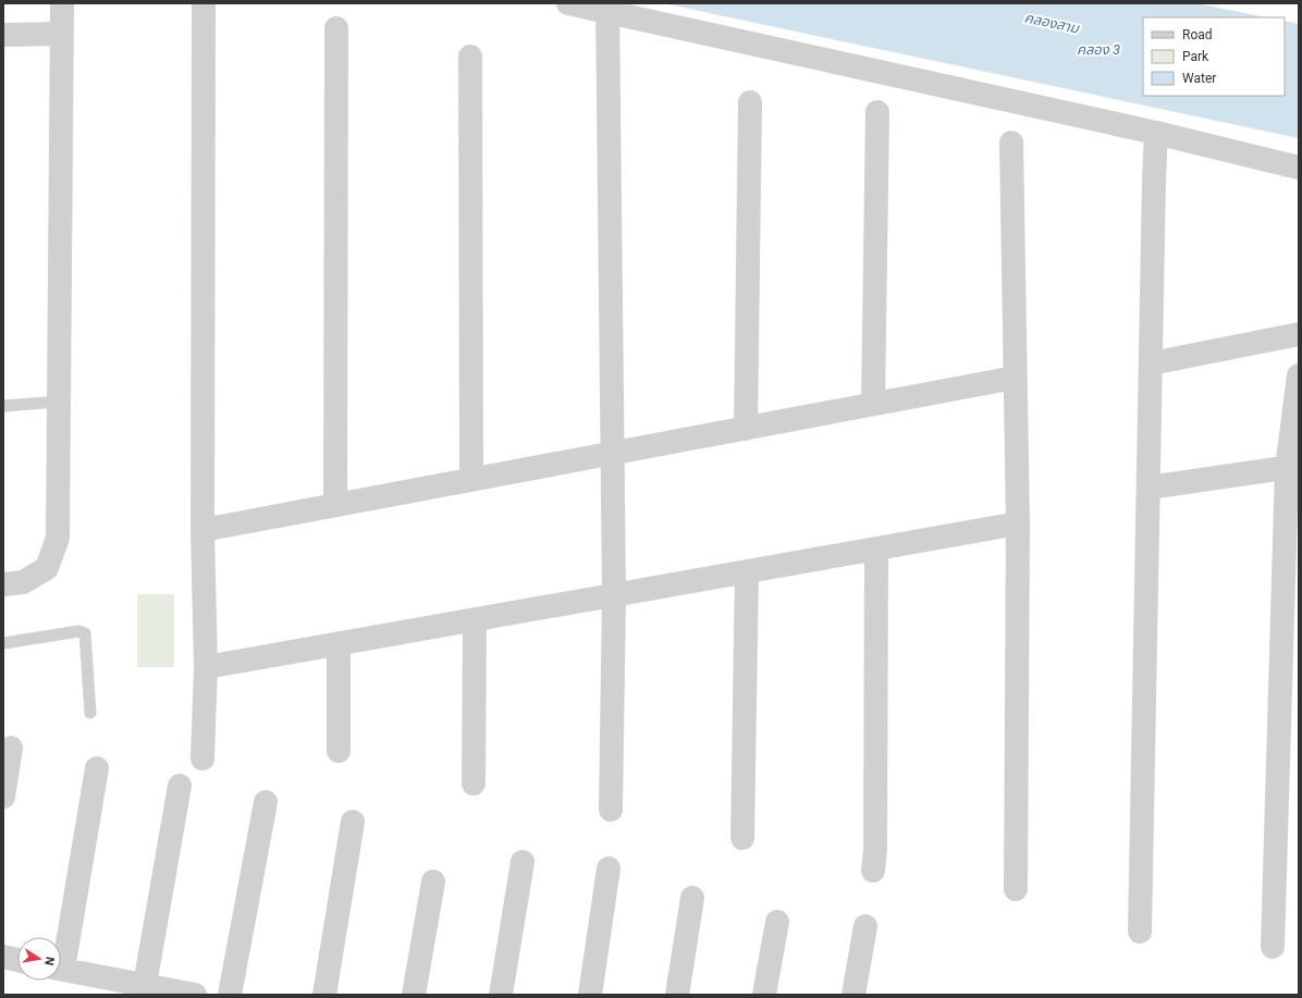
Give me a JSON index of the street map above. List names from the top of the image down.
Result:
{
  "water": ["คลองสาม", "คลอง 3"],
  "legend": ["Road", "Park", "Water"],
  "north": "right"
}
